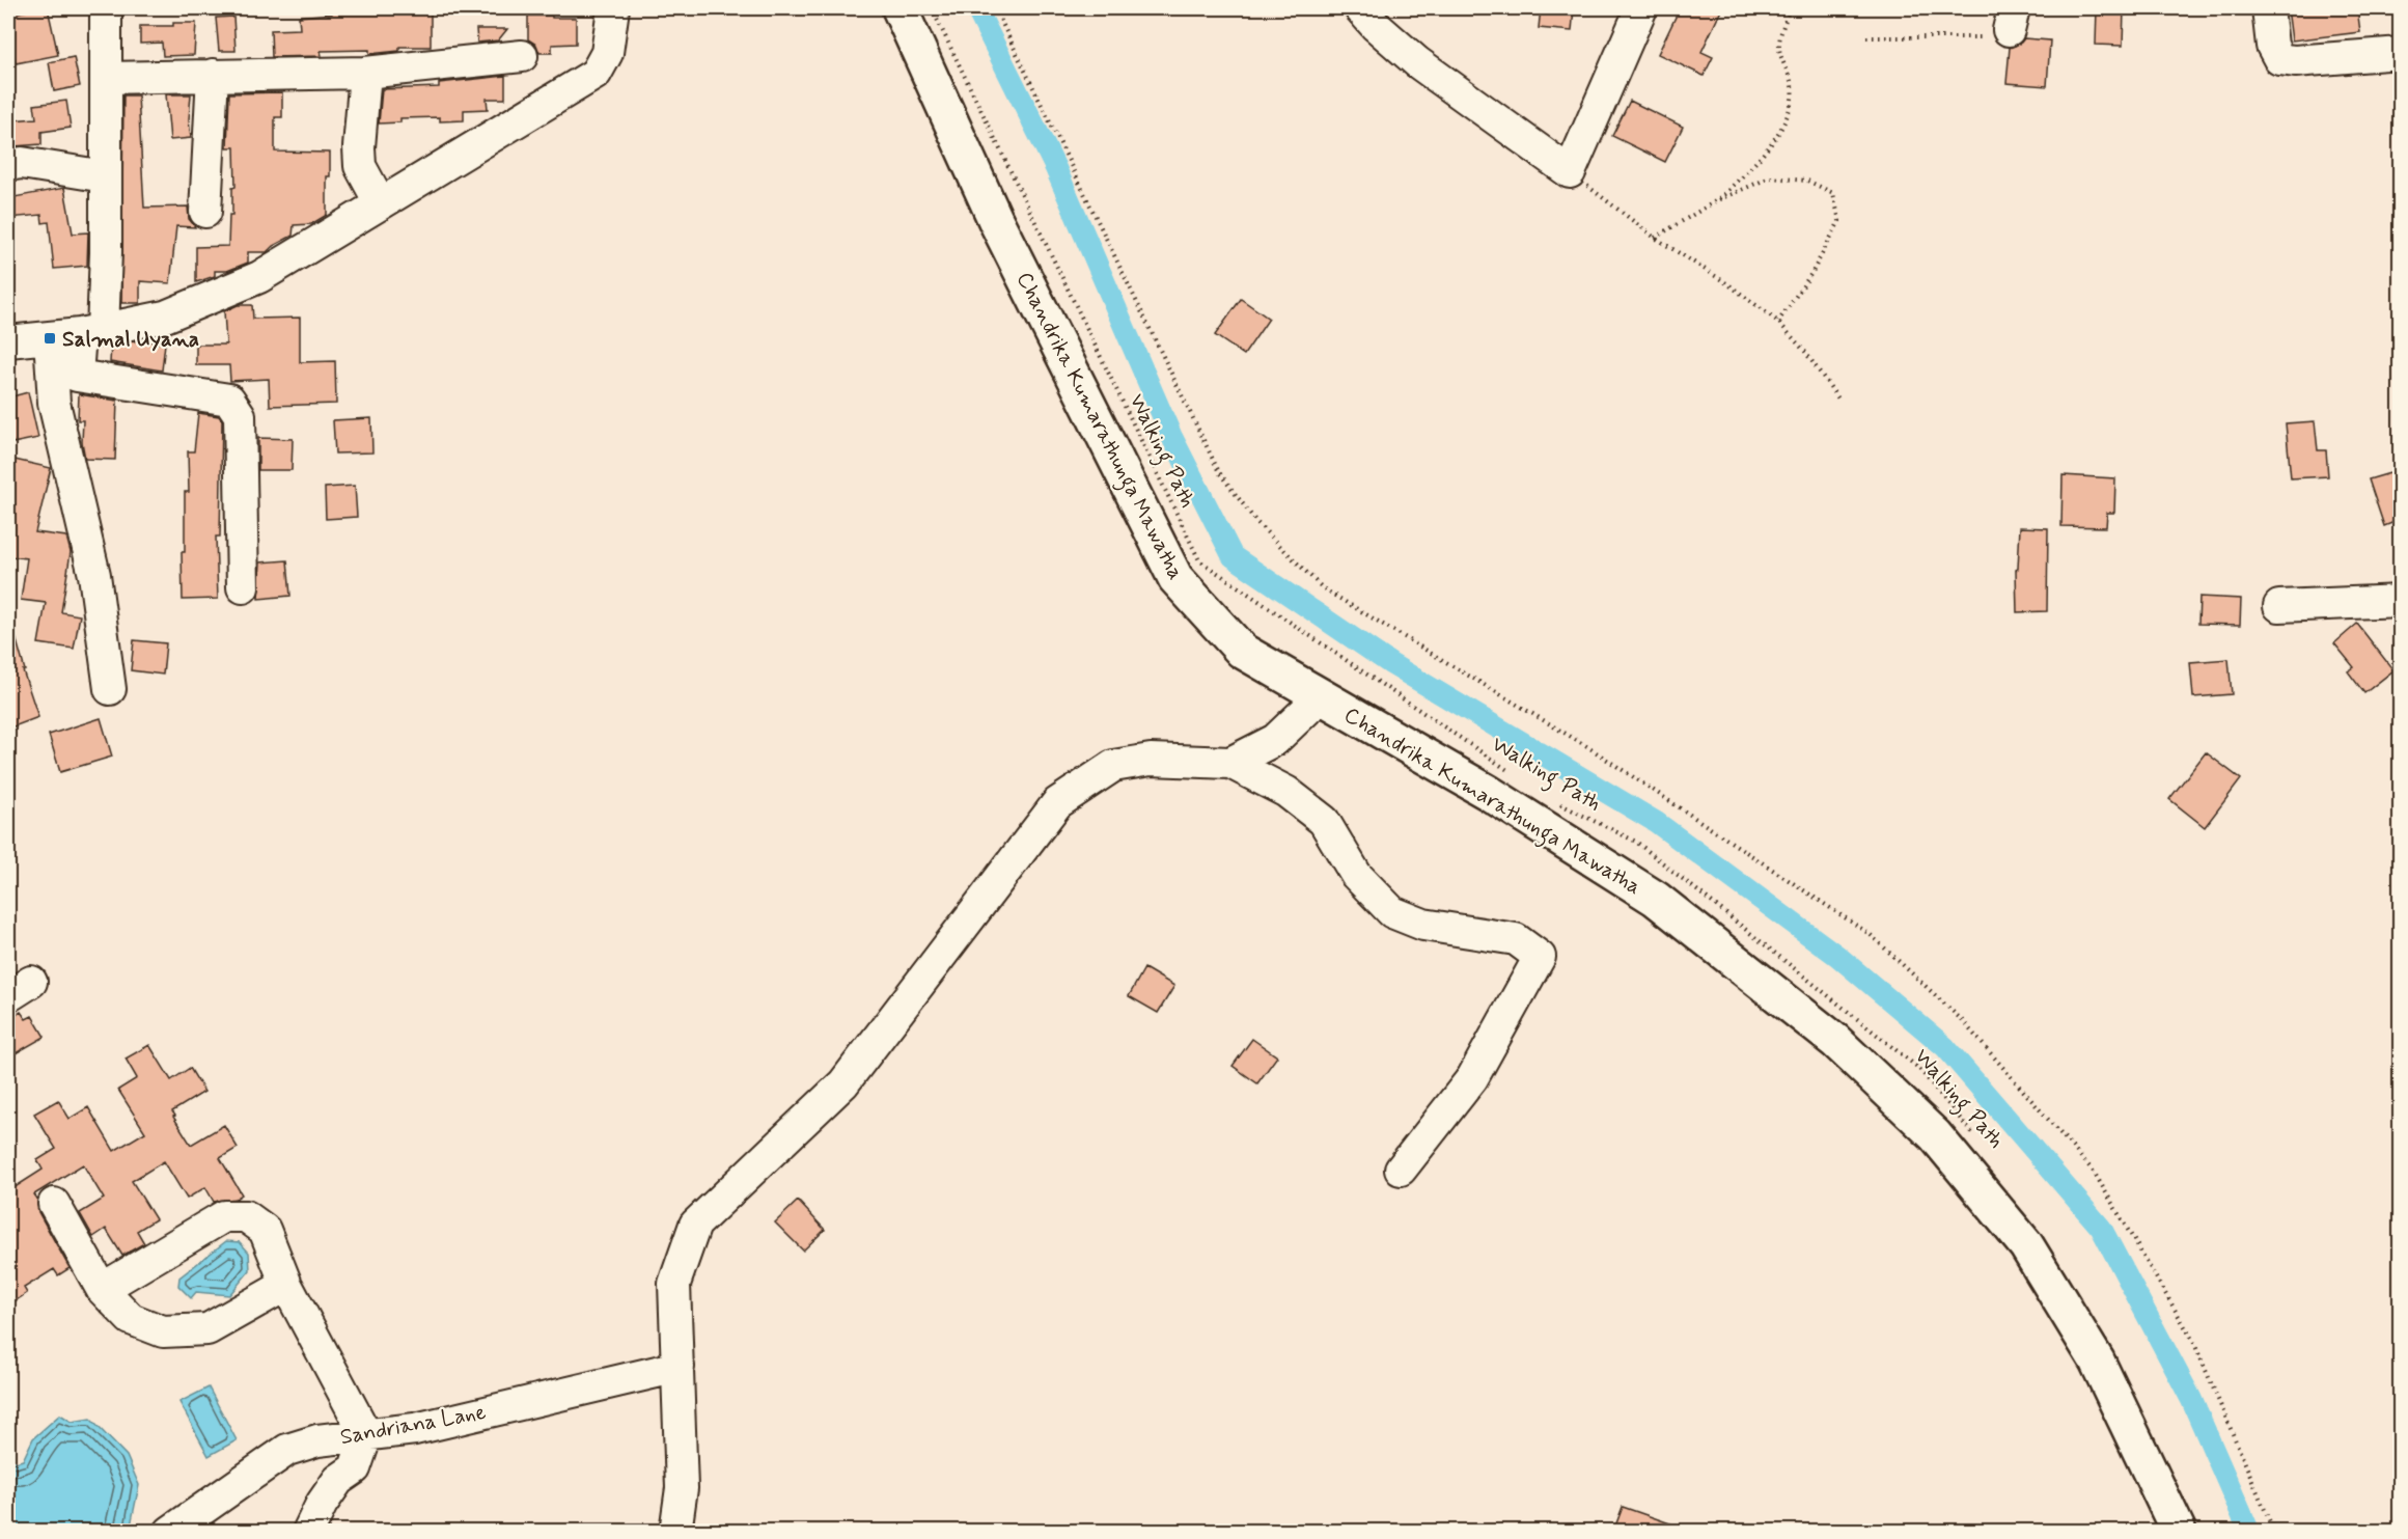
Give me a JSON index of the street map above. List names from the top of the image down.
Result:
{
  "streets": {
    "main road": ["Chandrika Kumarathunga Mawatha"],
    "street": ["Sandriana Lane"],
    "path": ["Walking Path"]
  },
  "places": {
    "transit": ["Salmal Uyana"]
  }
}
